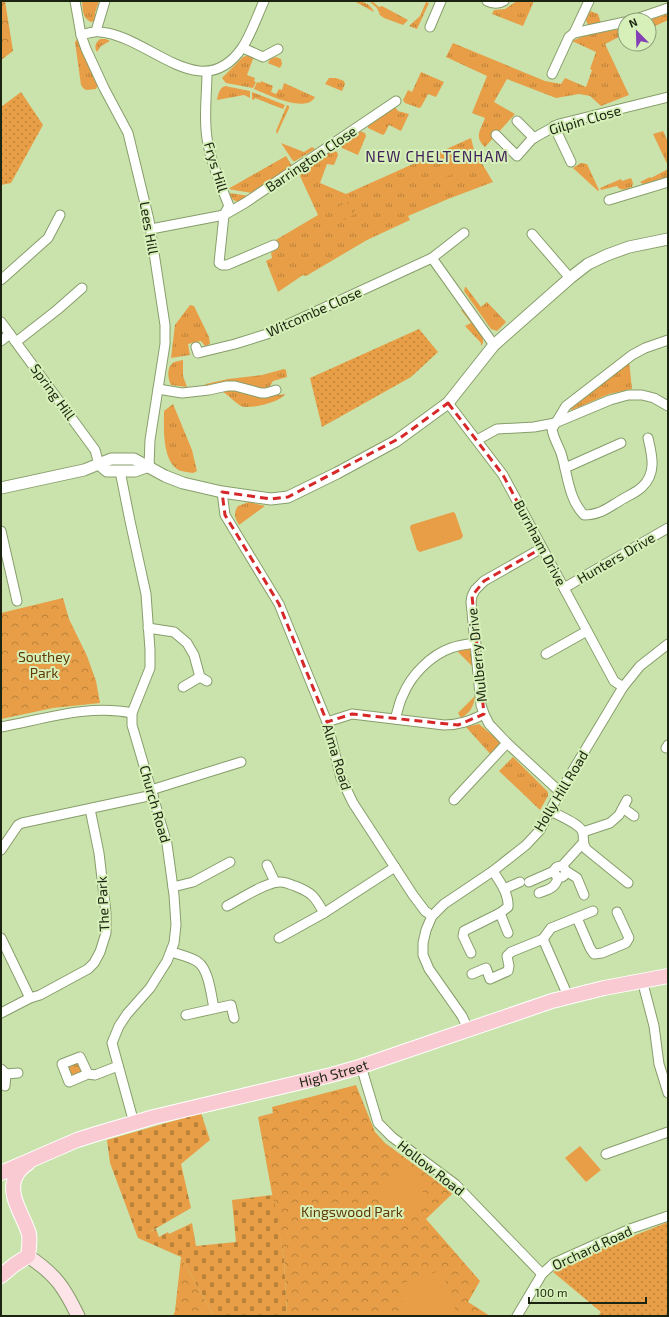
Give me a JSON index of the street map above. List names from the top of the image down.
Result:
{
  "streets": {
    "main road": ["High Street"],
    "street": [
      "Gilpin Close",
      "Barrington Close",
      "Frys Hill",
      "Lees Hill",
      "Witcombe Close",
      "Spring Hill",
      "Burnham Drive",
      "Hunters Drive",
      "Mulberry Drive",
      "Alma Road",
      "Holly Hill Road",
      "Church Road",
      "The Park",
      "Hollow Road",
      "Orchard Road"
    ]
  },
  "crossings": [
    ["Barrington Close", "Frys Hill"],
    ["Barrington Close", "Lees Hill"],
    ["Burnham Drive", "Hunters Drive"],
    ["Burnham Drive", "Mulberry Drive"],
    ["Burnham Drive", "Holly Hill Road"],
    ["Mulberry Drive", "Holly Hill Road"],
    ["Alma Road", "Holly Hill Road"],
    ["Church Road", "High Street"],
    ["High Street", "Hollow Road"],
    ["Hollow Road", "Orchard Road"]
  ],
  "districts": ["NEW CHELTENHAM"],
  "parks": ["Southey Park", "Kingswood Park"],
  "scale_bar": "100 m",
  "north": "top left"
}
